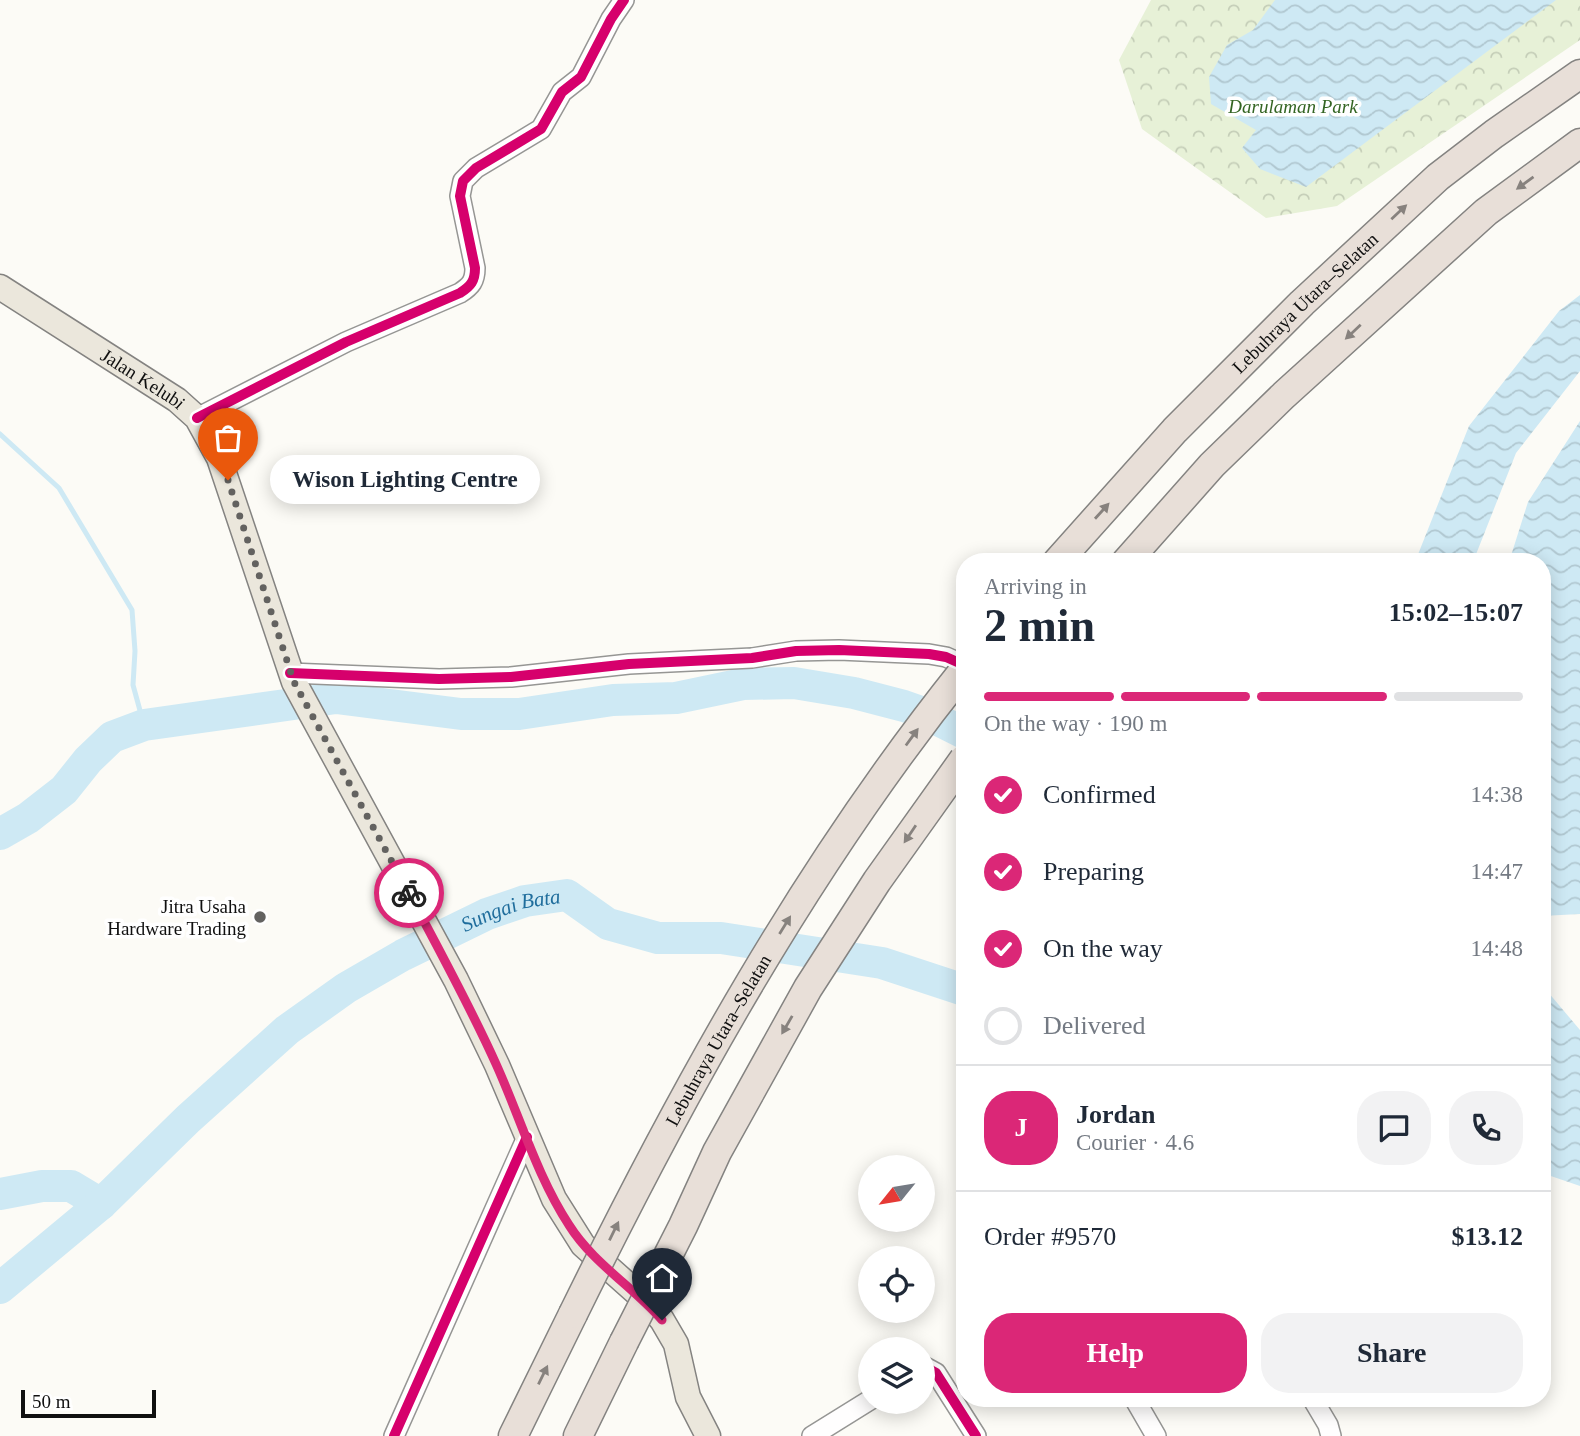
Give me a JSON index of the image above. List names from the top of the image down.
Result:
{
  "streets": {
    "highway": ["Lebuhraya Utara–Selatan"],
    "main road": ["Jalan Kelubi"]
  },
  "water": ["Sungai Bata"],
  "parks": ["Darulaman Park"],
  "places": ["Wison Lighting Centre", "Jitra Usaha Hardware Trading"],
  "scale_bar": "50 m",
  "north": "bottom left",
  "page": {
    "bubble": "Wison Lighting Centre",
    "heading": ["2 min", "Arriving in", "15:02–15:07"],
    "panel": [
      "Jordan",
      "Courier · 4.6",
      "Order #9570",
      "$13.12"
    ],
    "bar": "On the way · 190 m",
    "list": [
      ["Confirmed", "14:38"],
      ["Preparing", "14:47"],
      ["On the way", "14:48"],
      "Delivered"
    ],
    "round": "J",
    "buttons": ["Help", "Share"],
    "scale": "50 m"
  }
}
